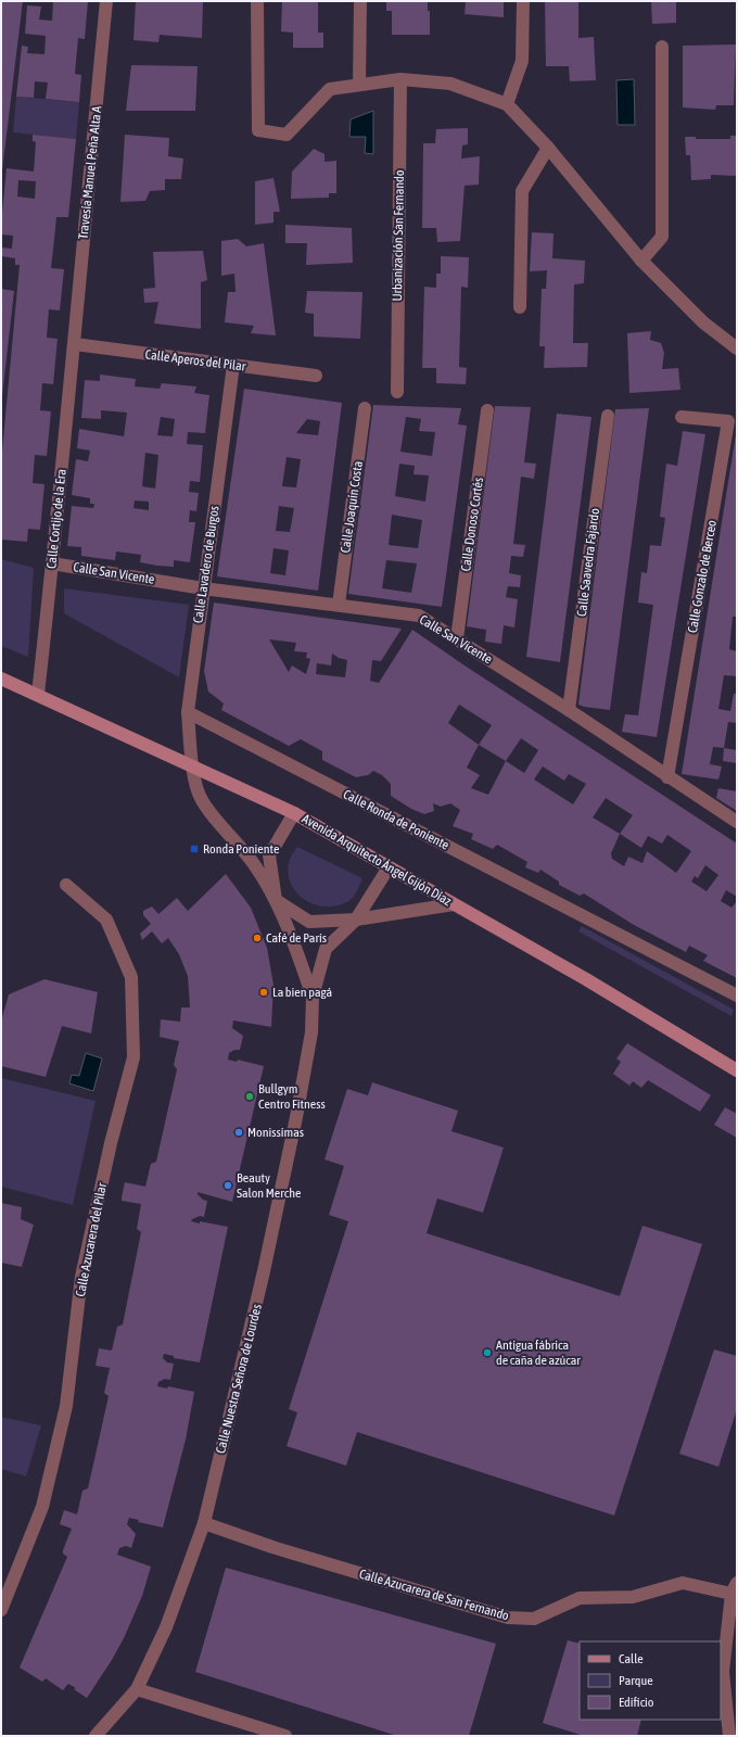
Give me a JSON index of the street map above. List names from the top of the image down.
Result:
{
  "streets": {
    "main road": ["Avenida Arquitecto Ángel Gijón Díaz"],
    "street": [
      "Travesía Manuel Peña Alta A",
      "Urbanización San Fernando",
      "Calle Aperos del Pilar",
      "Calle Joaquín Costa",
      "Calle Cortijo de la Era",
      "Calle Donoso Cortés",
      "Calle Saavedra Fajardo",
      "Calle Lavadero de Burgos",
      "Calle San Vicente",
      "Calle Gonzalo de Berceo",
      "Calle Ronda de Poniente",
      "Calle Azucarera del Pilar",
      "Calle Nuestra Señora de Lourdes",
      "Calle Azucarera de San Fernando"
    ]
  },
  "crossings": [
    ["Travesía Manuel Peña Alta A", "Calle Aperos del Pilar"],
    ["Travesía Manuel Peña Alta A", "Calle Cortijo de la Era"],
    ["Calle Aperos del Pilar", "Calle Cortijo de la Era"],
    ["Calle Aperos del Pilar", "Calle Lavadero de Burgos"],
    ["Calle Joaquín Costa", "Calle San Vicente"],
    ["Calle Cortijo de la Era", "Calle San Vicente"],
    ["Calle Cortijo de la Era", "Avenida Arquitecto Ángel Gijón Díaz"],
    ["Calle Donoso Cortés", "Calle San Vicente"],
    ["Calle Saavedra Fajardo", "Calle San Vicente"],
    ["Calle Lavadero de Burgos", "Calle San Vicente"],
    ["Calle Lavadero de Burgos", "Calle Ronda de Poniente"],
    ["Calle Lavadero de Burgos", "Avenida Arquitecto Ángel Gijón Díaz"],
    ["Calle Lavadero de Burgos", "Calle Nuestra Señora de Lourdes"],
    ["Calle San Vicente", "Calle Gonzalo de Berceo"],
    ["Avenida Arquitecto Ángel Gijón Díaz", "Calle Nuestra Señora de Lourdes"],
    ["Calle Nuestra Señora de Lourdes", "Calle Azucarera de San Fernando"]
  ],
  "places": {
    "transit": ["Ronda Poniente"],
    "other": [
      "Café de París",
      "La bien pagá",
      "Bullgym Centro Fitness",
      "Monissimas",
      "Beauty Salon Merche",
      "Antigua fábrica de caña de azúcar"
    ]
  },
  "legend": ["Calle", "Parque", "Edificio"]
}
